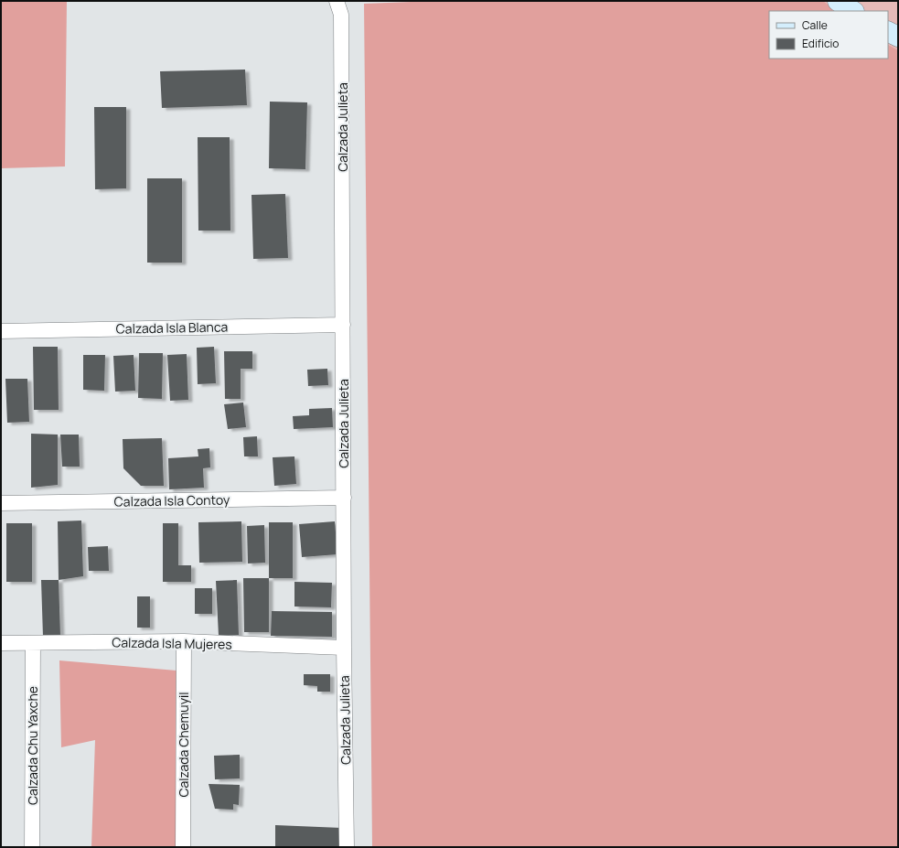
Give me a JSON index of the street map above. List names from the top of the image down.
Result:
{
  "streets": {
    "street": [
      "Calzada Julieta",
      "Calzada Isla Blanca",
      "Calzada Isla Contoy",
      "Calzada Isla Mujeres",
      "Calzada Chemuyil",
      "Calzada Chu Yaxche"
    ]
  },
  "crossings": [
    ["Calzada Julieta", "Calzada Isla Blanca"],
    ["Calzada Julieta", "Calzada Isla Contoy"],
    ["Calzada Julieta", "Calzada Isla Mujeres"],
    ["Calzada Isla Mujeres", "Calzada Chemuyil"],
    ["Calzada Isla Mujeres", "Calzada Chu Yaxche"]
  ],
  "legend": ["Calle", "Edificio"]
}
